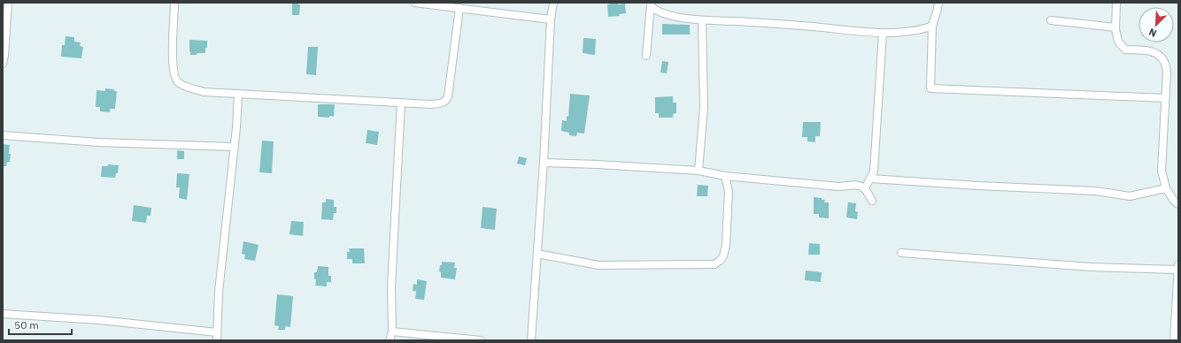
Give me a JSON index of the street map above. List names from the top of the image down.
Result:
{
  "scale_bar": "50 m",
  "north": "bottom left"
}
